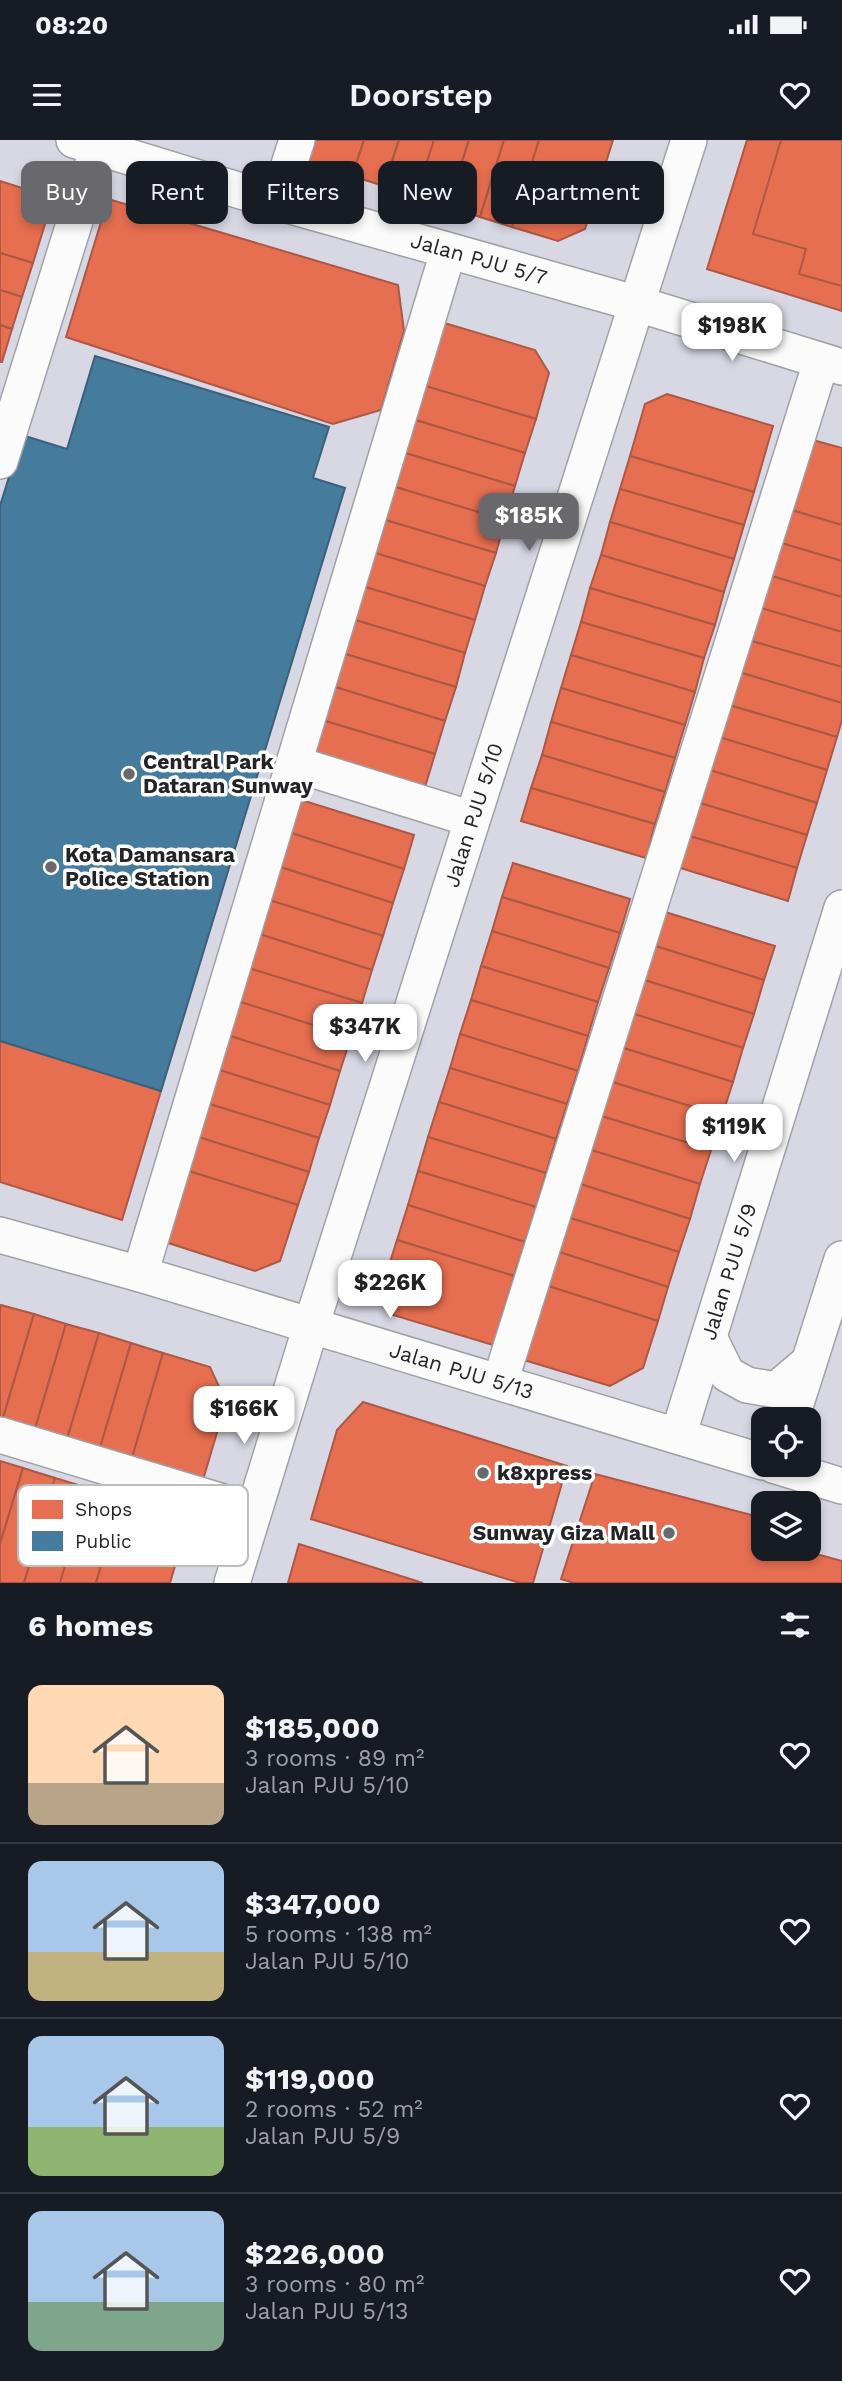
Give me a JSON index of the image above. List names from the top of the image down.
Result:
{
  "streets": {
    "street": [
      "Jalan PJU 5/7",
      "Jalan PJU 5/10",
      "Jalan PJU 5/9",
      "Jalan PJU 5/13"
    ]
  },
  "crossings": [
    ["Jalan PJU 5/7", "Jalan PJU 5/10"],
    ["Jalan PJU 5/10", "Jalan PJU 5/13"],
    ["Jalan PJU 5/9", "Jalan PJU 5/13"]
  ],
  "places": [
    "Central Park Dataran Sunway",
    "Kota Damansara Police Station",
    "k8xpress",
    "Sunway Giza Mall"
  ],
  "legend": ["Shops", "Public"],
  "page": {
    "status": "08:20",
    "header": "Doorstep",
    "chip": [
      "Buy",
      "Rent",
      "Filters",
      "New",
      "Apartment"
    ],
    "price": [
      "$198K",
      "$185K",
      "$347K",
      "$119K",
      "$226K",
      "$166K"
    ],
    "heading": "6 homes",
    "list": [
      {
        "name": "$185,000",
        "note": "3 rooms · 89 m² · Jalan PJU 5/10"
      },
      {
        "name": "$347,000",
        "note": "5 rooms · 138 m² · Jalan PJU 5/10"
      },
      {
        "name": "$119,000",
        "note": "2 rooms · 52 m² · Jalan PJU 5/9"
      },
      {
        "name": "$226,000",
        "note": "3 rooms · 80 m² · Jalan PJU 5/13"
      }
    ]
  }
}
